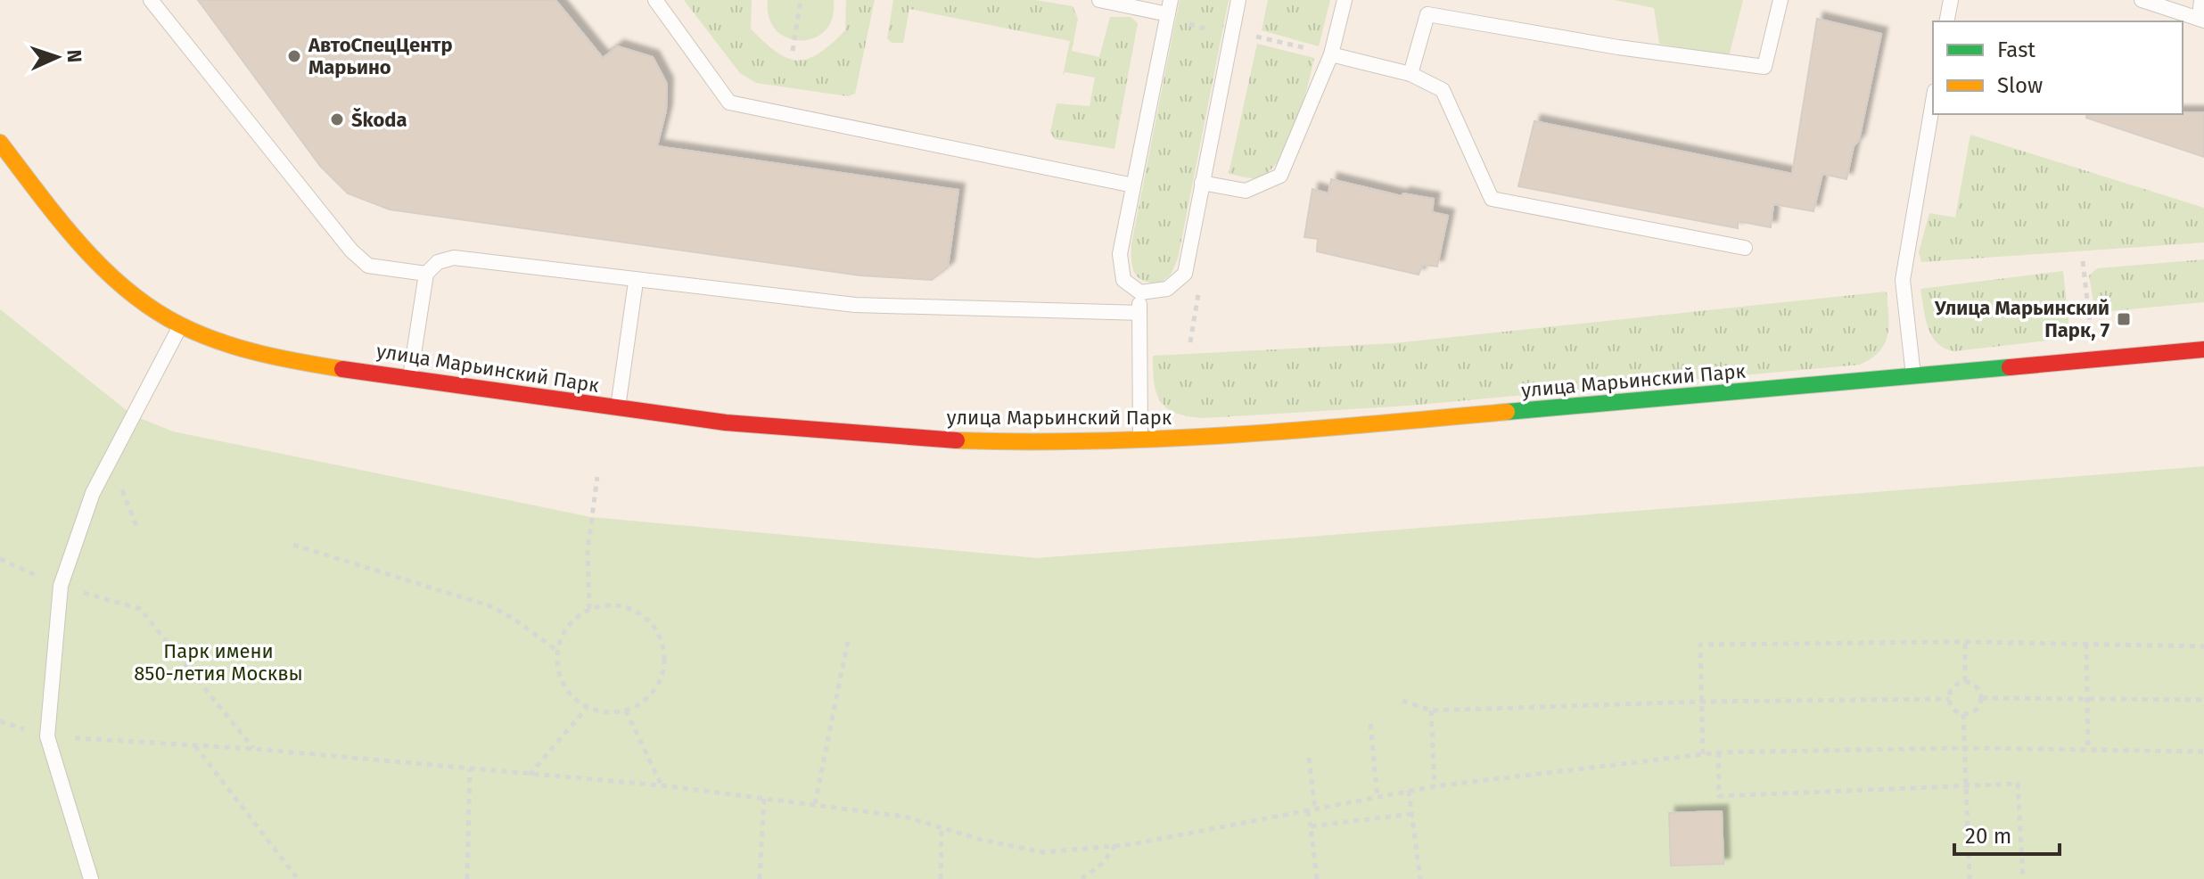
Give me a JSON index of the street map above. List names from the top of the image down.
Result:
{
  "streets": {
    "main road": ["улица Марьинский Парк"]
  },
  "parks": ["Парк имени 850-летия Москвы"],
  "places": {
    "other": ["АвтоСпецЦентр Марьино", "Škoda"],
    "transit": ["Улица Марьинский Парк, 7"]
  },
  "legend": ["Fast", "Slow"],
  "scale_bar": "20 m",
  "north": "right"
}
